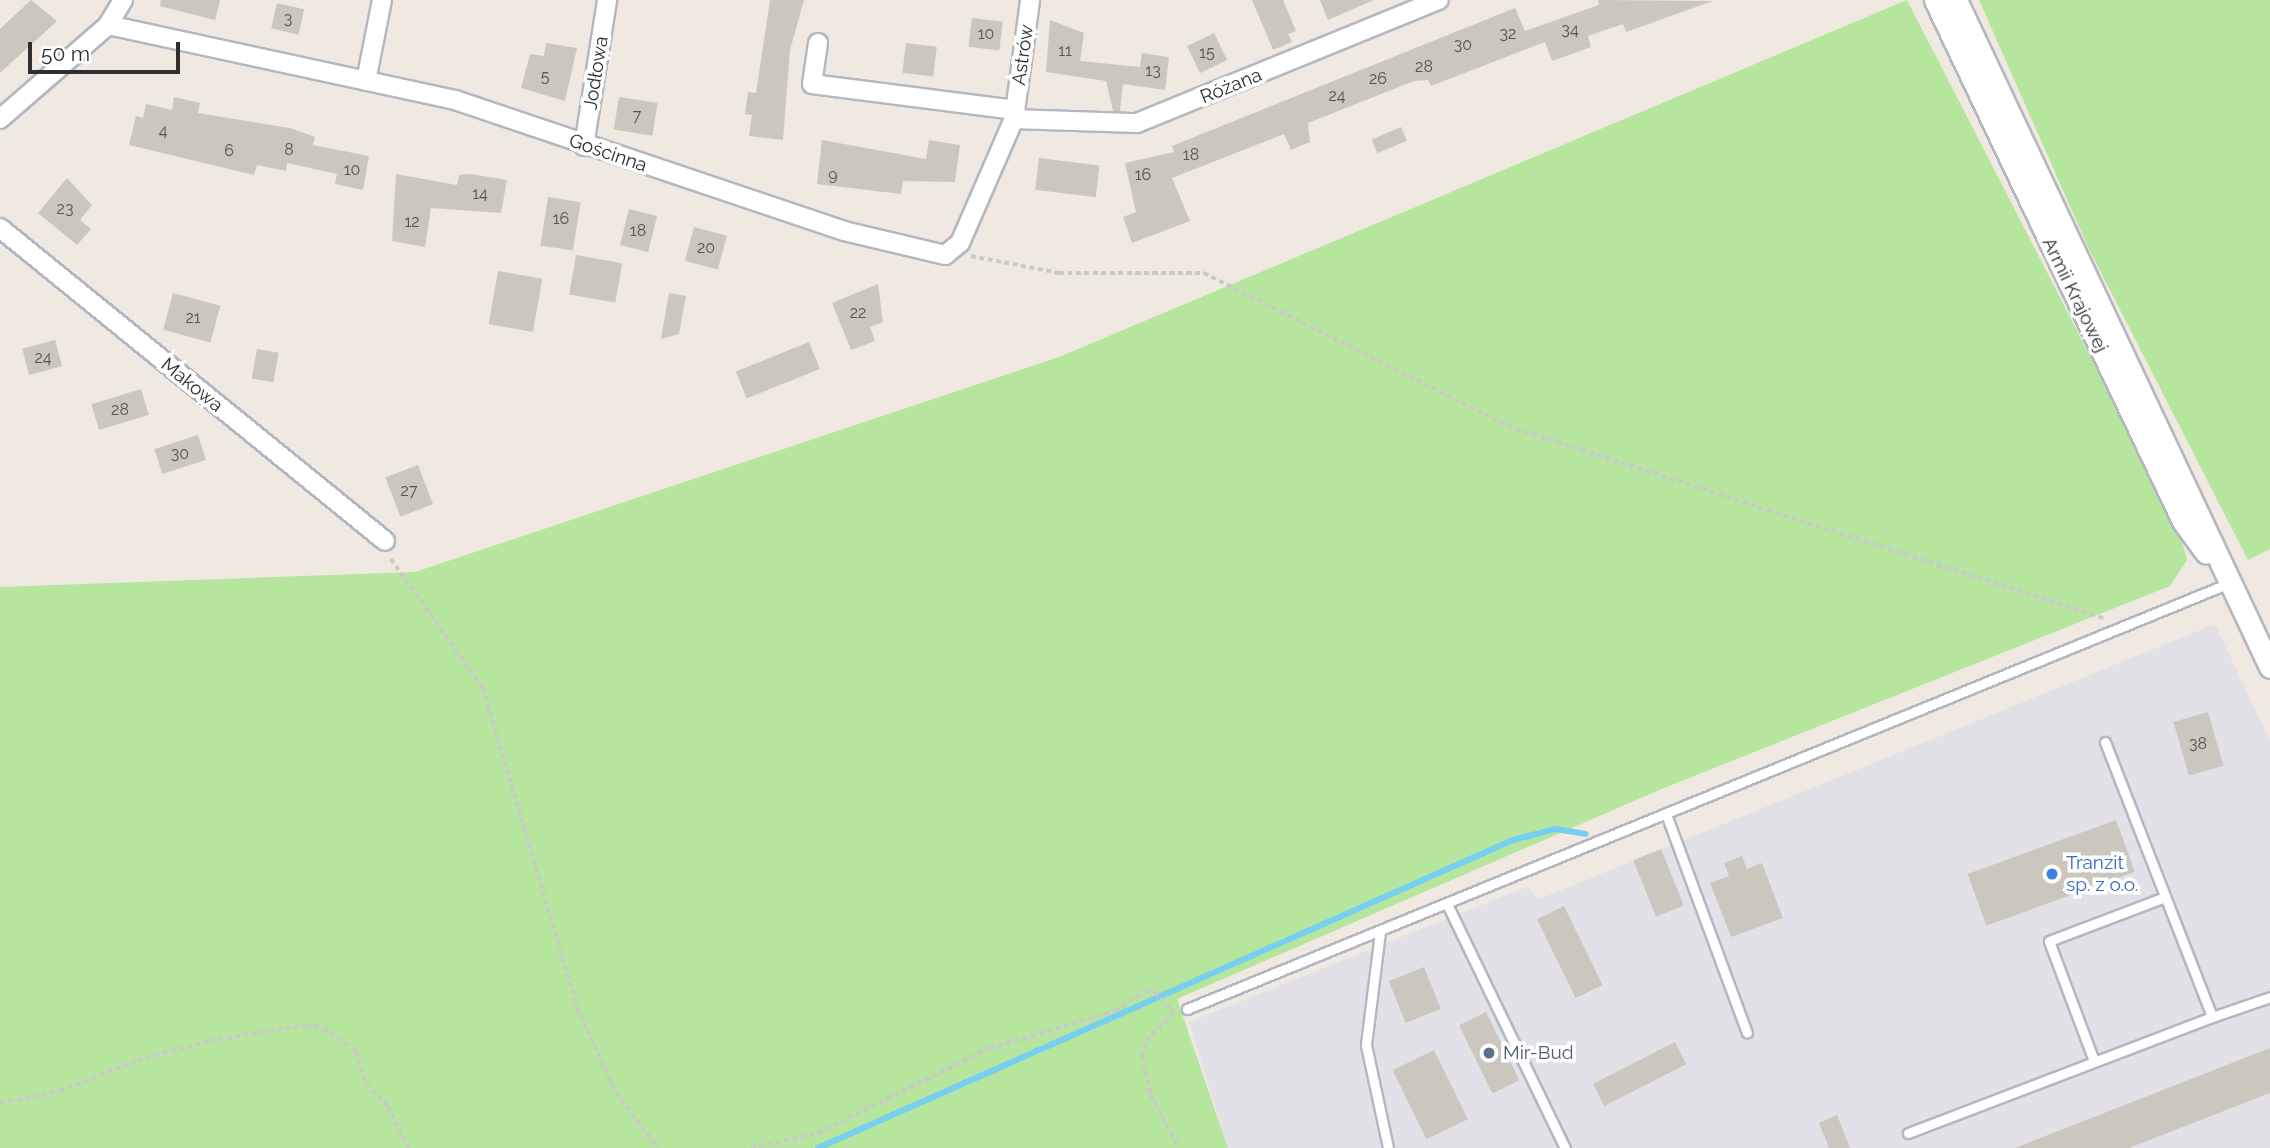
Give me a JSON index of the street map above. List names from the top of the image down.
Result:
{
  "streets": {
    "street": [
      "Astrów",
      "Jodłowa",
      "Różana",
      "Gościnna",
      "Armii Krajowej",
      "Makowa"
    ]
  },
  "crossings": [
    ["Astrów", "Różana"],
    ["Jodłowa", "Gościnna"]
  ],
  "places": ["Tranzit sp. z o.o.", "Mir-Bud"],
  "house_numbers": [
    "3",
    "34",
    "10",
    "32",
    "30",
    "11",
    "15",
    "28",
    "13",
    "5",
    "26",
    "24",
    "7",
    "4",
    "8",
    "6",
    "18",
    "10",
    "9",
    "16",
    "14",
    "23",
    "16",
    "12",
    "18",
    "20",
    "22",
    "21",
    "24",
    "28",
    "30",
    "27",
    "38"
  ],
  "scale_bar": "50 m"
}
